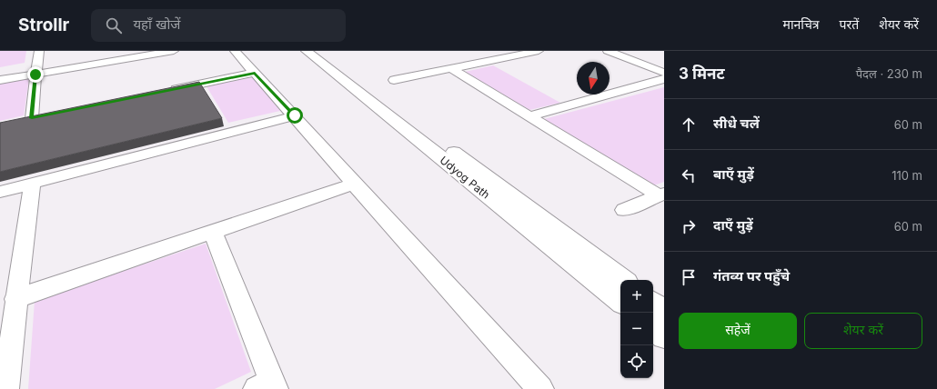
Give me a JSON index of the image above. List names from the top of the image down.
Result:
{
  "streets": {
    "main road": ["Udyog Path"]
  },
  "north": "bottom",
  "page": {
    "header": "Strollr",
    "search": "यहाँ खोजें",
    "nav": ["मानचित्र", "परतें", "शेयर करें"],
    "heading": ["3 मिनट", "पैदल · 230 m"],
    "list": [
      ["सीधे चलें", "60 m"],
      ["बाएँ मुड़ें", "110 m"],
      ["दाएँ मुड़ें", "60 m"],
      "गंतव्य पर पहुँचे"
    ],
    "map_buttons": ["+", "−"],
    "buttons": ["सहेजें", "शेयर करें"]
  }
}
